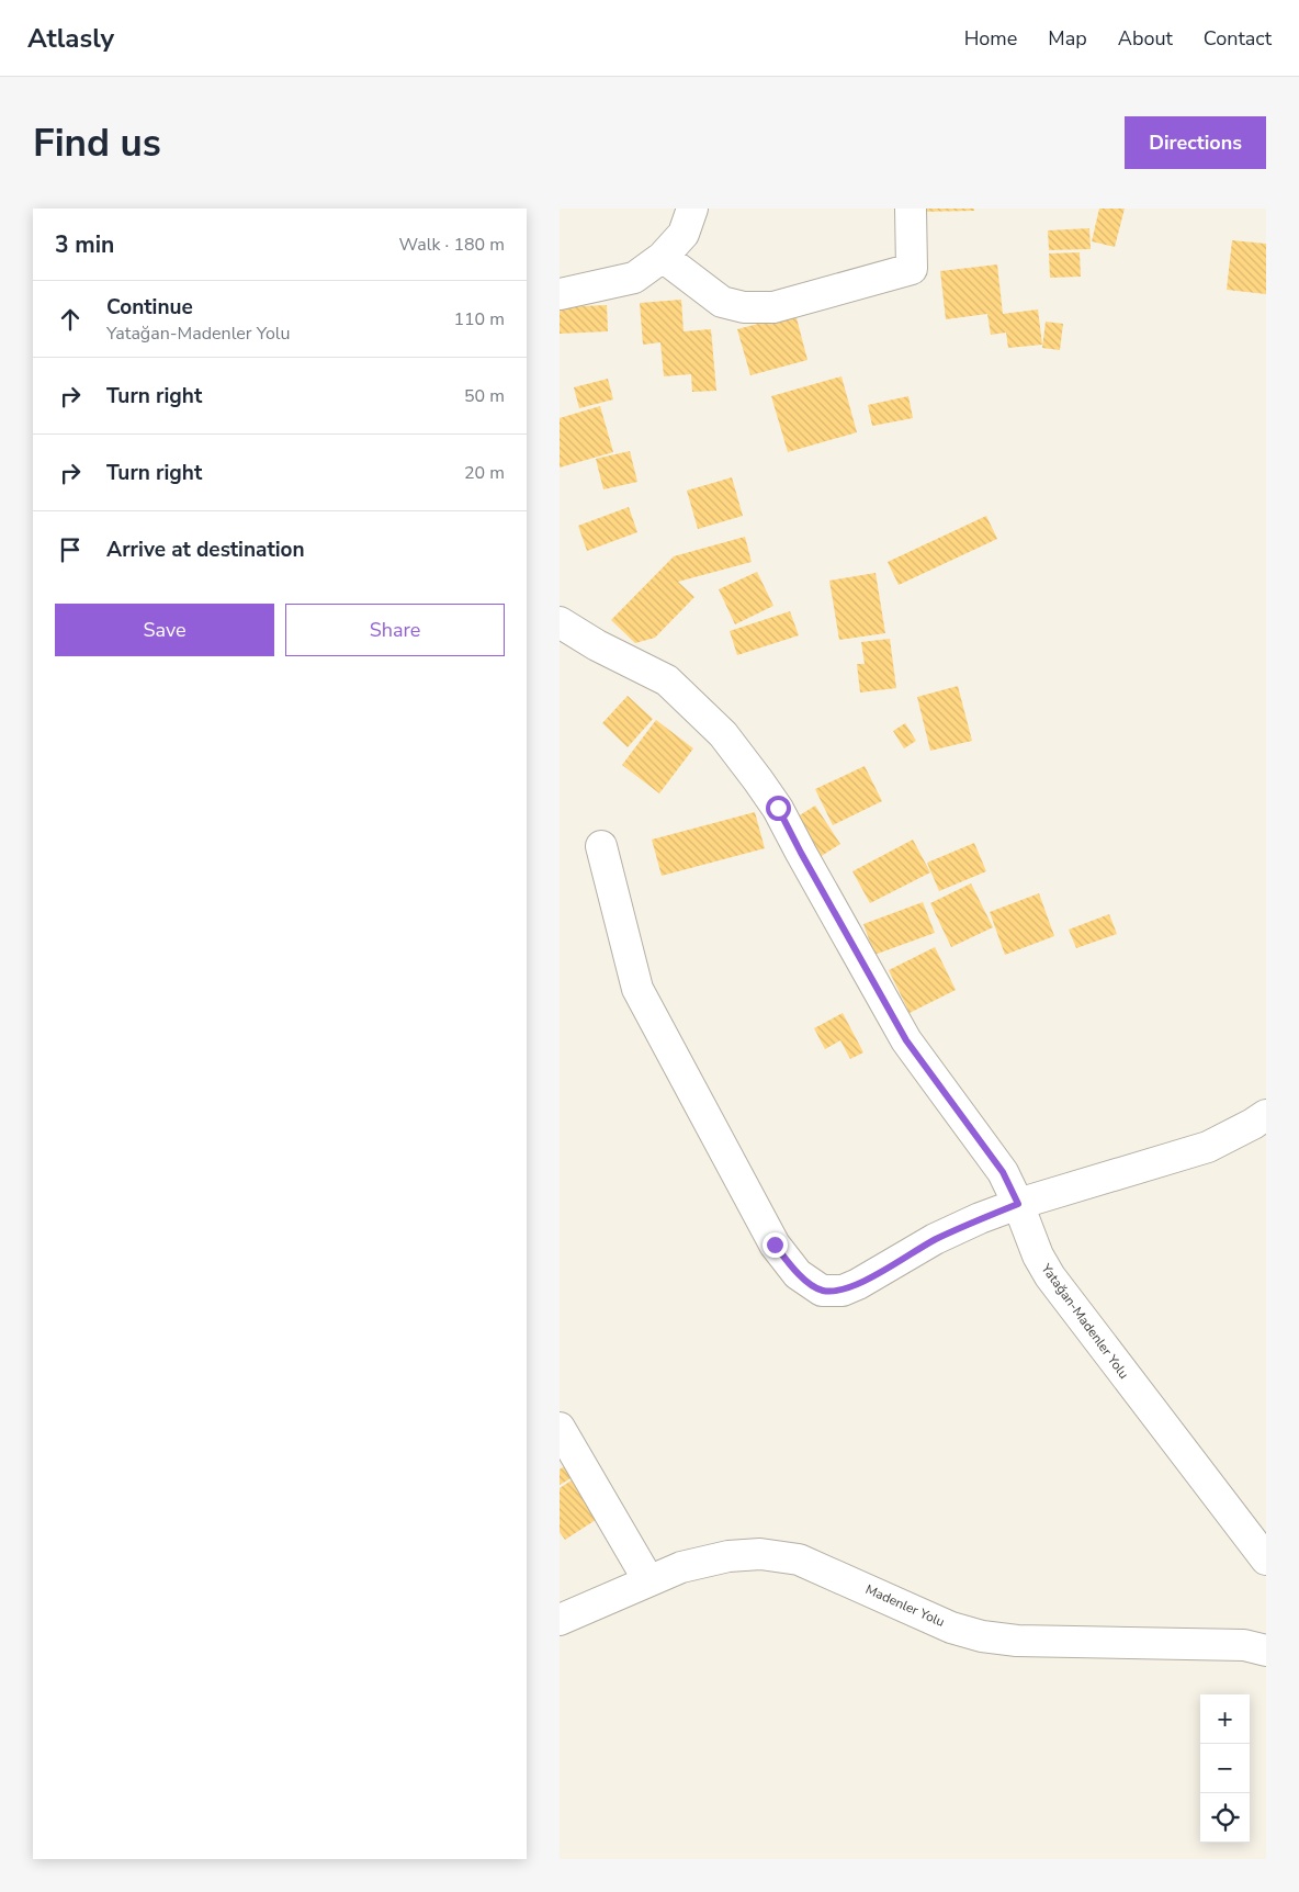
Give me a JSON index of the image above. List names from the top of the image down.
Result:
{
  "streets": {
    "street": ["Yatağan-Madenler Yolu", "Madenler Yolu"]
  },
  "page": {
    "header": "Atlasly",
    "nav": [
      "Home",
      "Map",
      "About",
      "Contact"
    ],
    "buttons": [
      "Directions",
      ["Save", "Share"]
    ],
    "title": "Find us",
    "heading": ["3 min", "Walk · 180 m"],
    "list": [
      ["Continue", "Yatağan-Madenler Yolu", "110 m"],
      ["Turn right", "50 m"],
      ["Turn right", "20 m"],
      "Arrive at destination"
    ],
    "map_buttons": ["+", "−"]
  }
}
